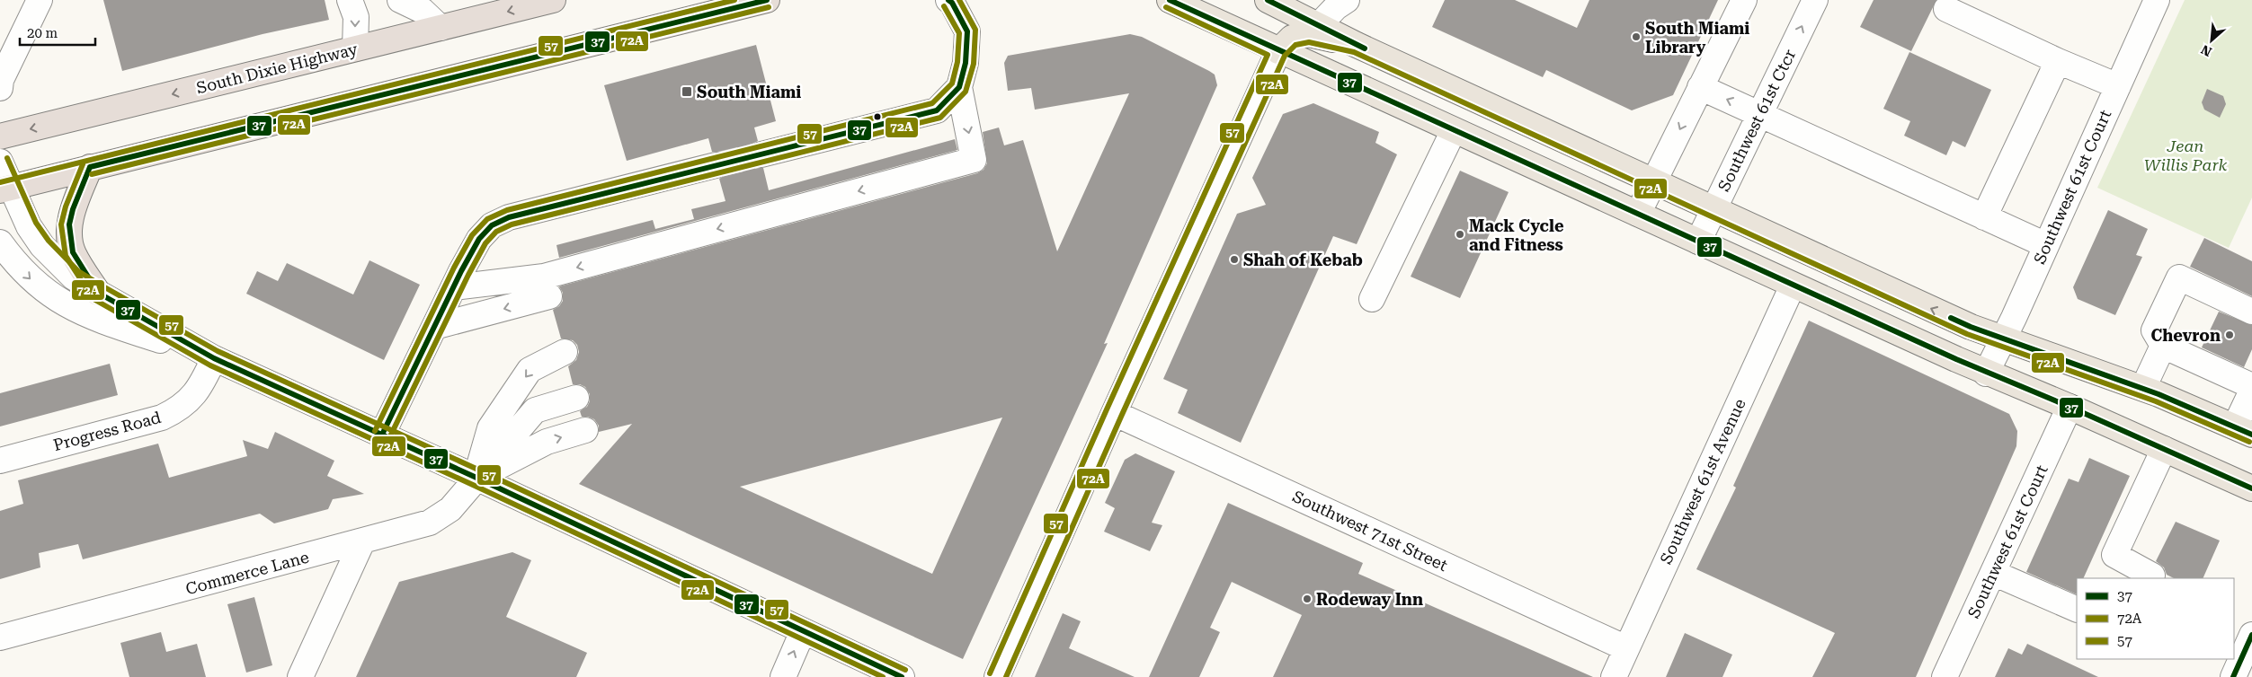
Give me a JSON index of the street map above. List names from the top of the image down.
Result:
{
  "streets": {
    "highway": ["South Dixie Highway"],
    "street": [
      "Southwest 61st Ctcr",
      "Southwest 61st Court",
      "Progress Road",
      "Southwest 61st Avenue",
      "Southwest 71st Street",
      "Commerce Lane"
    ]
  },
  "crossings": [
    ["Southwest 61st Avenue", "Southwest 71st Street"]
  ],
  "parks": ["Jean Willis Park"],
  "places": {
    "other": [
      "South Miami Library",
      "Mack Cycle and Fitness",
      "Shah of Kebab",
      "Chevron",
      "Rodeway Inn"
    ],
    "transit": ["South Miami"]
  },
  "lines": ["transit line 37", "transit line 72A", "transit line 57"],
  "legend": ["37", "72A", "57"],
  "scale_bar": "20 m",
  "north": "bottom left"
}
